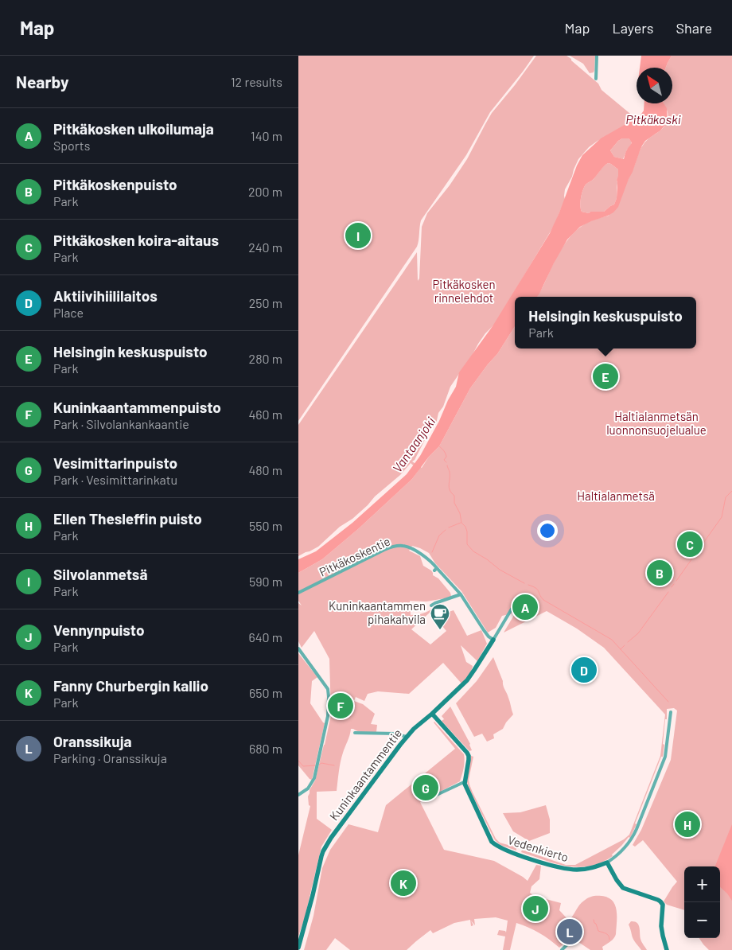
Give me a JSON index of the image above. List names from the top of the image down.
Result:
{
  "streets": {
    "street": ["Pitkäkoskentie", "Kuninkaantammentie", "Vedenkierto"]
  },
  "crossings": [
    ["Pitkäkoskentie", "Kuninkaantammentie"]
  ],
  "water": ["Pitkäkoski", "Vantaanjoki"],
  "parks": ["Pitkäkosken rinnelehdot", "Haltialanmetsän luonnonsuojelualue", "Haltialanmetsä"],
  "places": {
    "cafe": ["Kuninkaantammen pihakahvila"]
  },
  "north": "top left",
  "page": {
    "header": "Map",
    "nav": ["Map", "Layers", "Share"],
    "heading": ["Nearby", "12 results"],
    "list": [
      {
        "mark": "A",
        "name": "Pitkäkosken ulkoilumaja",
        "note": "Sports",
        "value": "140 m"
      },
      {
        "mark": "B",
        "name": "Pitkäkoskenpuisto",
        "note": "Park",
        "value": "200 m"
      },
      {
        "mark": "C",
        "name": "Pitkäkosken koira-aitaus",
        "note": "Park",
        "value": "240 m"
      },
      {
        "mark": "D",
        "name": "Aktiivihiililaitos",
        "note": "Place",
        "value": "250 m"
      },
      {
        "mark": "E",
        "name": "Helsingin keskuspuisto",
        "note": "Park",
        "value": "280 m"
      },
      {
        "mark": "F",
        "name": "Kuninkaantammenpuisto",
        "note": "Park · Silvolankankaantie",
        "value": "460 m"
      },
      {
        "mark": "G",
        "name": "Vesimittarinpuisto",
        "note": "Park · Vesimittarinkatu",
        "value": "480 m"
      },
      {
        "mark": "H",
        "name": "Ellen Thesleffin puisto",
        "note": "Park",
        "value": "550 m"
      },
      {
        "mark": "I",
        "name": "Silvolanmetsä",
        "note": "Park",
        "value": "590 m"
      },
      {
        "mark": "J",
        "name": "Vennynpuisto",
        "note": "Park",
        "value": "640 m"
      },
      {
        "mark": "K",
        "name": "Fanny Churbergin kallio",
        "note": "Park",
        "value": "650 m"
      },
      {
        "mark": "L",
        "name": "Oranssikuja",
        "note": "Parking · Oranssikuja",
        "value": "680 m"
      }
    ],
    "pins": [
      "I",
      "E",
      "C",
      "B",
      "A",
      "D",
      "F",
      "G",
      "H",
      "K",
      "J",
      "L"
    ],
    "popup": ["Helsingin keskuspuisto", "Park"],
    "map_buttons": ["+", "−"]
  }
}
